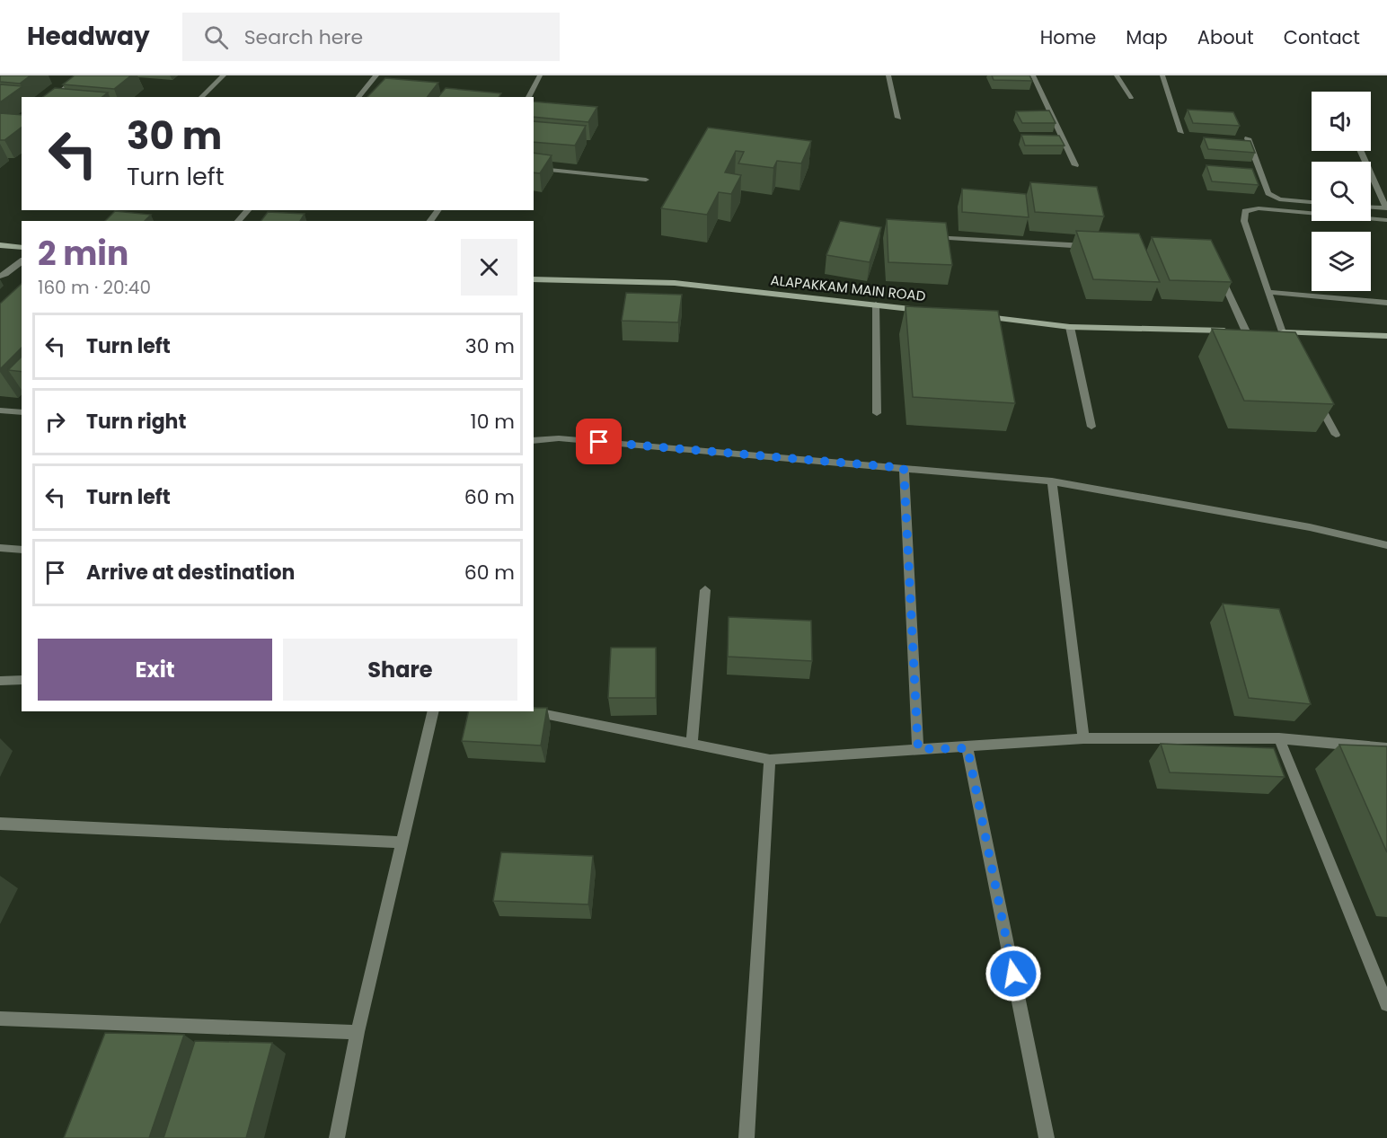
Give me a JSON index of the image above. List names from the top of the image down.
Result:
{
  "streets": {
    "main road": ["ALAPAKKAM MAIN ROAD"]
  },
  "page": {
    "header": "Headway",
    "search": "Search here",
    "nav": [
      "Home",
      "Map",
      "About",
      "Contact"
    ],
    "turn": ["30 m", "Turn left"],
    "heading": ["2 min", "160 m · 20:40"],
    "list": [
      {
        "name": "Turn left",
        "value": "30 m"
      },
      {
        "name": "Turn right",
        "value": "10 m"
      },
      {
        "name": "Turn left",
        "value": "60 m"
      },
      {
        "name": "Arrive at destination",
        "value": "60 m"
      }
    ],
    "buttons": ["Exit", "Share"]
  }
}
